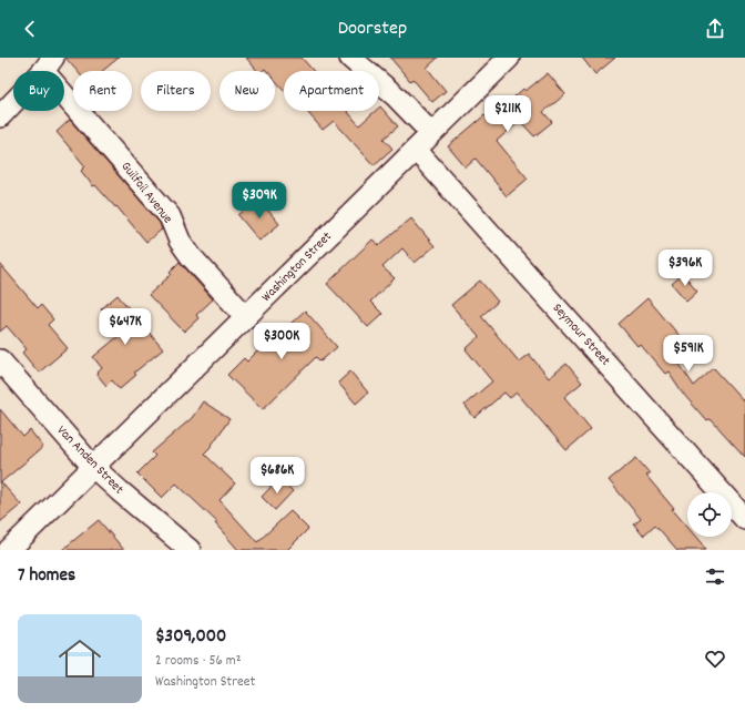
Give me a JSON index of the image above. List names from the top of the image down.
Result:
{
  "streets": {
    "street": [
      "Guilfoil Avenue",
      "Washington Street",
      "Seymour Street",
      "Van Anden Street"
    ]
  },
  "crossings": [
    ["Guilfoil Avenue", "Washington Street"],
    ["Washington Street", "Seymour Street"],
    ["Washington Street", "Van Anden Street"]
  ],
  "page": {
    "header": "Doorstep",
    "chip": [
      "Buy",
      "Rent",
      "Filters",
      "New",
      "Apartment"
    ],
    "price": [
      "$211K",
      "$309K",
      "$396K",
      "$647K",
      "$300K",
      "$591K",
      "$686K"
    ],
    "heading": "7 homes",
    "list": [
      {
        "name": "$309,000",
        "note": "2 rooms · 56 m² · Washington Street"
      }
    ]
  }
}
